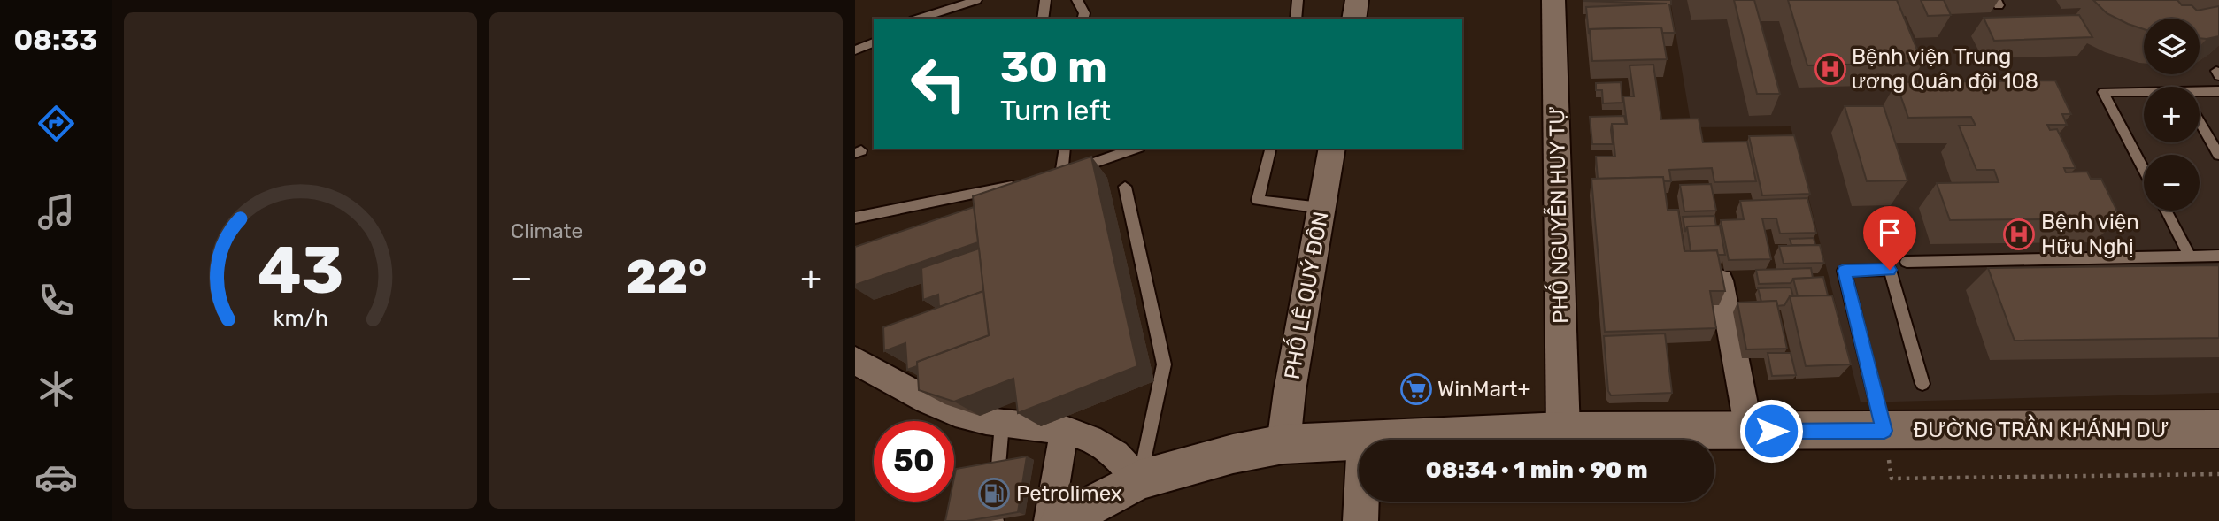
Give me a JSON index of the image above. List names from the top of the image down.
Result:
{
  "streets": {
    "main road": ["ĐƯỜNG TRẦN KHÁNH DƯ"],
    "street": ["PHỐ NGUYỄN HUY TỰ", "PHỐ LÊ QUÝ ĐÔN"]
  },
  "crossings": [
    ["PHỐ NGUYỄN HUY TỰ", "ĐƯỜNG TRẦN KHÁNH DƯ"],
    ["PHỐ LÊ QUÝ ĐÔN", "ĐƯỜNG TRẦN KHÁNH DƯ"]
  ],
  "places": {
    "hospital": ["Bệnh viện Trung ương Quân đội 108", "Bệnh viện Hữu Nghị"],
    "supermarket": ["WinMart+"],
    "fuel station": ["Petrolimex"]
  },
  "page": {
    "tabs": "08:33",
    "tile": "Climate",
    "map_buttons": ["+", "−"],
    "turn": ["30 m", "Turn left"],
    "heat": ["−", "22°", "+"],
    "limit": "50",
    "trip": "08:34 · 1 min · 90 m",
    "gauge": ["43", "km/h"]
  }
}
